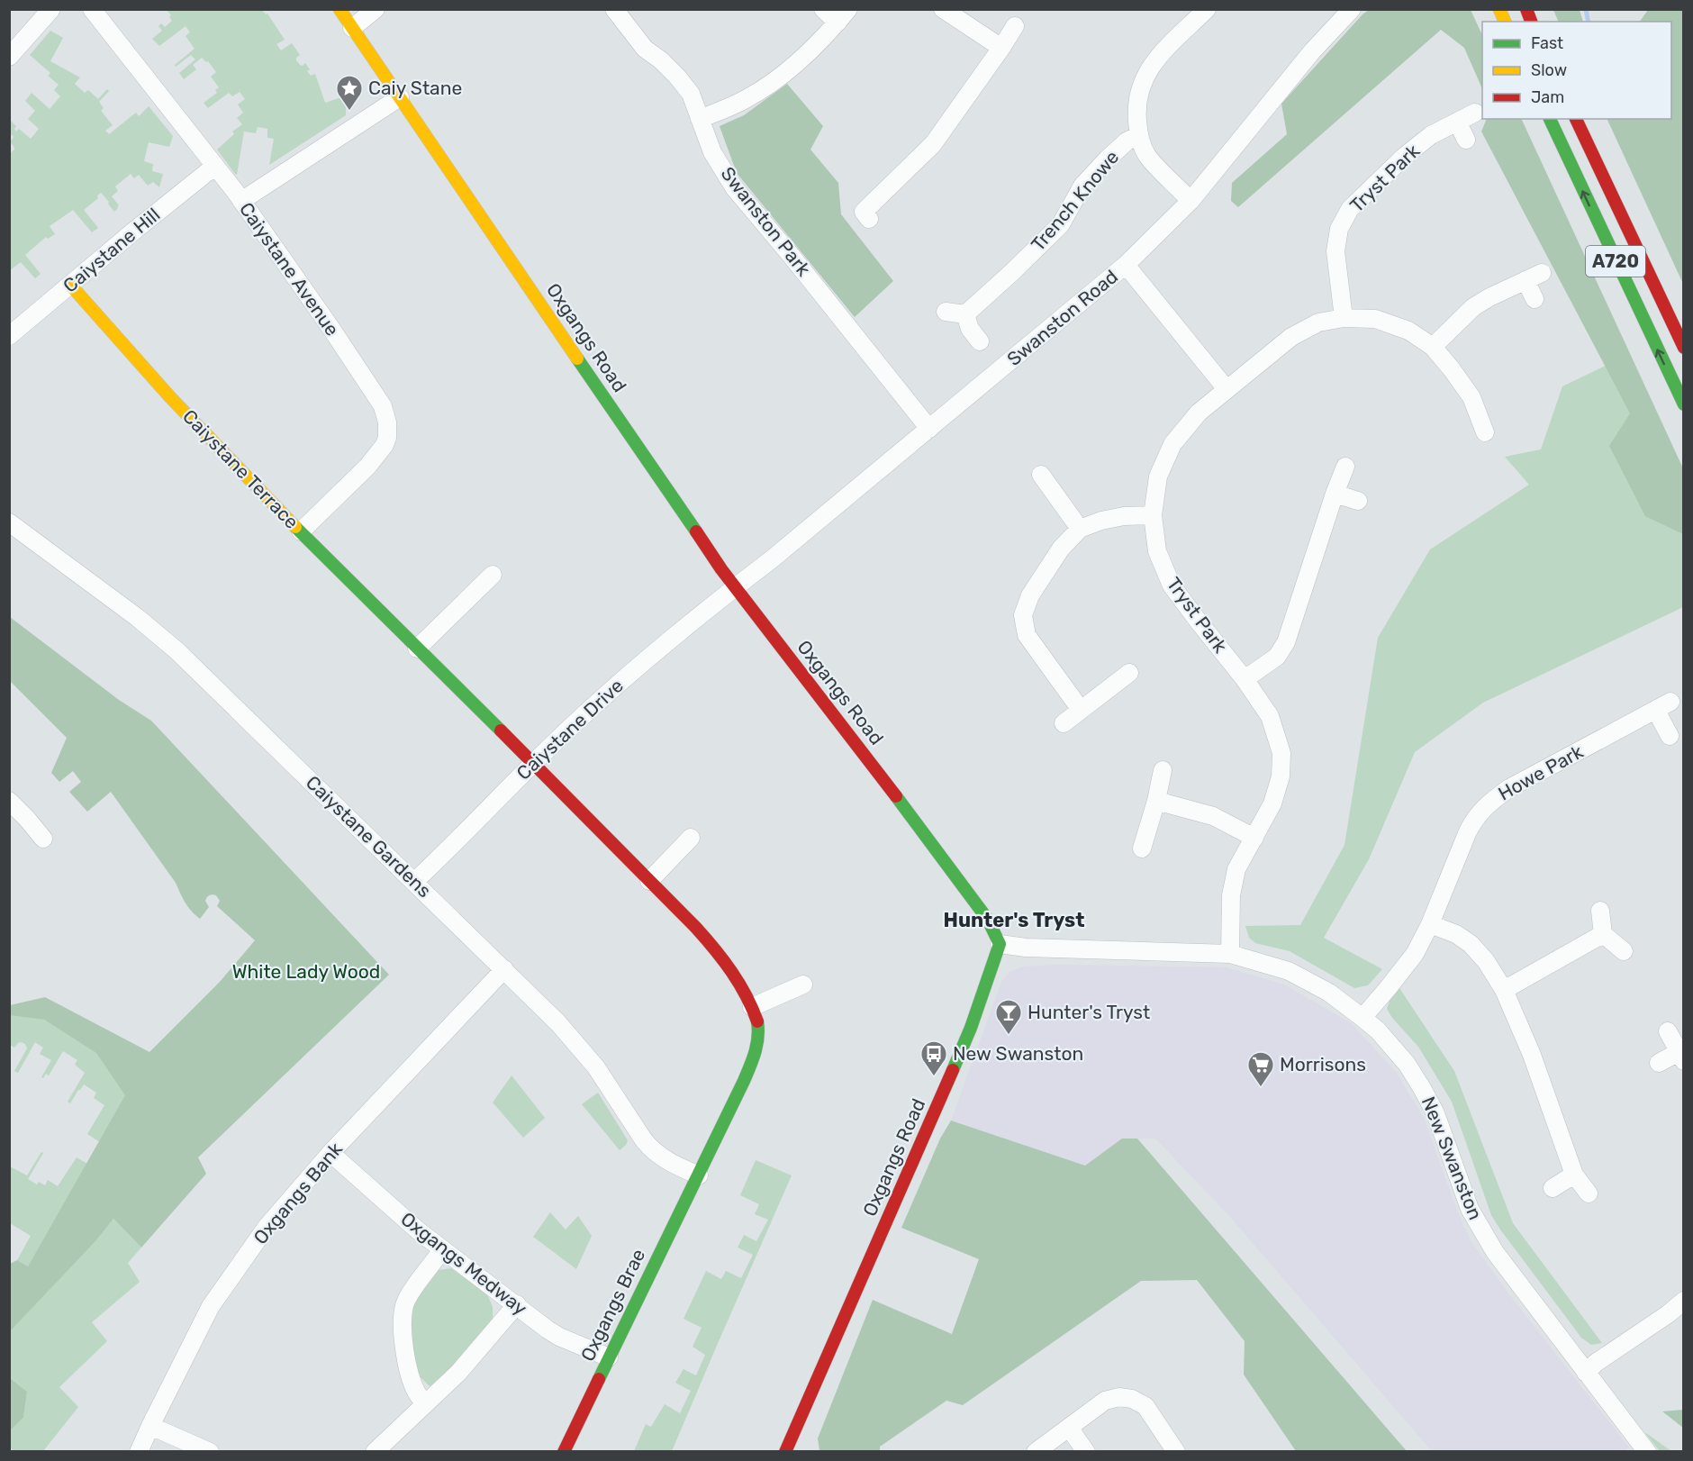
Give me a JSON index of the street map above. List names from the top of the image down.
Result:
{
  "streets": {
    "main road": [
      "A720",
      "Oxgangs Road",
      "Caiystane Terrace",
      "Oxgangs Brae"
    ],
    "street": [
      "Tryst Park",
      "Trench Knowe",
      "Swanston Park",
      "Caiystane Hill",
      "Caiystane Avenue",
      "Swanston Road",
      "Caiystane Drive",
      "Howe Park",
      "Caiystane Gardens",
      "New Swanston",
      "Oxgangs Bank",
      "Oxgangs Medway"
    ]
  },
  "crossings": [
    ["Tryst Park", "New Swanston"],
    ["Swanston Park", "Swanston Road"],
    ["Caiystane Hill", "Caiystane Avenue"],
    ["Caiystane Hill", "Caiystane Terrace"],
    ["Caiystane Avenue", "Caiystane Terrace"],
    ["Swanston Road", "Oxgangs Road"],
    ["Swanston Road", "Caiystane Drive"],
    ["Oxgangs Road", "Caiystane Drive"],
    ["Oxgangs Road", "New Swanston"],
    ["Caiystane Terrace", "Caiystane Drive"],
    ["Caiystane Terrace", "Caiystane Gardens"],
    ["Caiystane Terrace", "Oxgangs Brae"],
    ["Caiystane Drive", "Caiystane Gardens"],
    ["Howe Park", "New Swanston"],
    ["Caiystane Gardens", "Oxgangs Bank"],
    ["Caiystane Gardens", "Oxgangs Brae"],
    ["Oxgangs Bank", "Oxgangs Medway"],
    ["Oxgangs Medway", "Oxgangs Brae"]
  ],
  "districts": ["Hunter's Tryst"],
  "parks": ["White Lady Wood"],
  "places": {
    "place": ["Caiy Stane"],
    "bar": ["Hunter's Tryst"],
    "bus stop": ["New Swanston"],
    "supermarket": ["Morrisons"]
  },
  "legend": ["Fast", "Slow", "Jam"]
}
